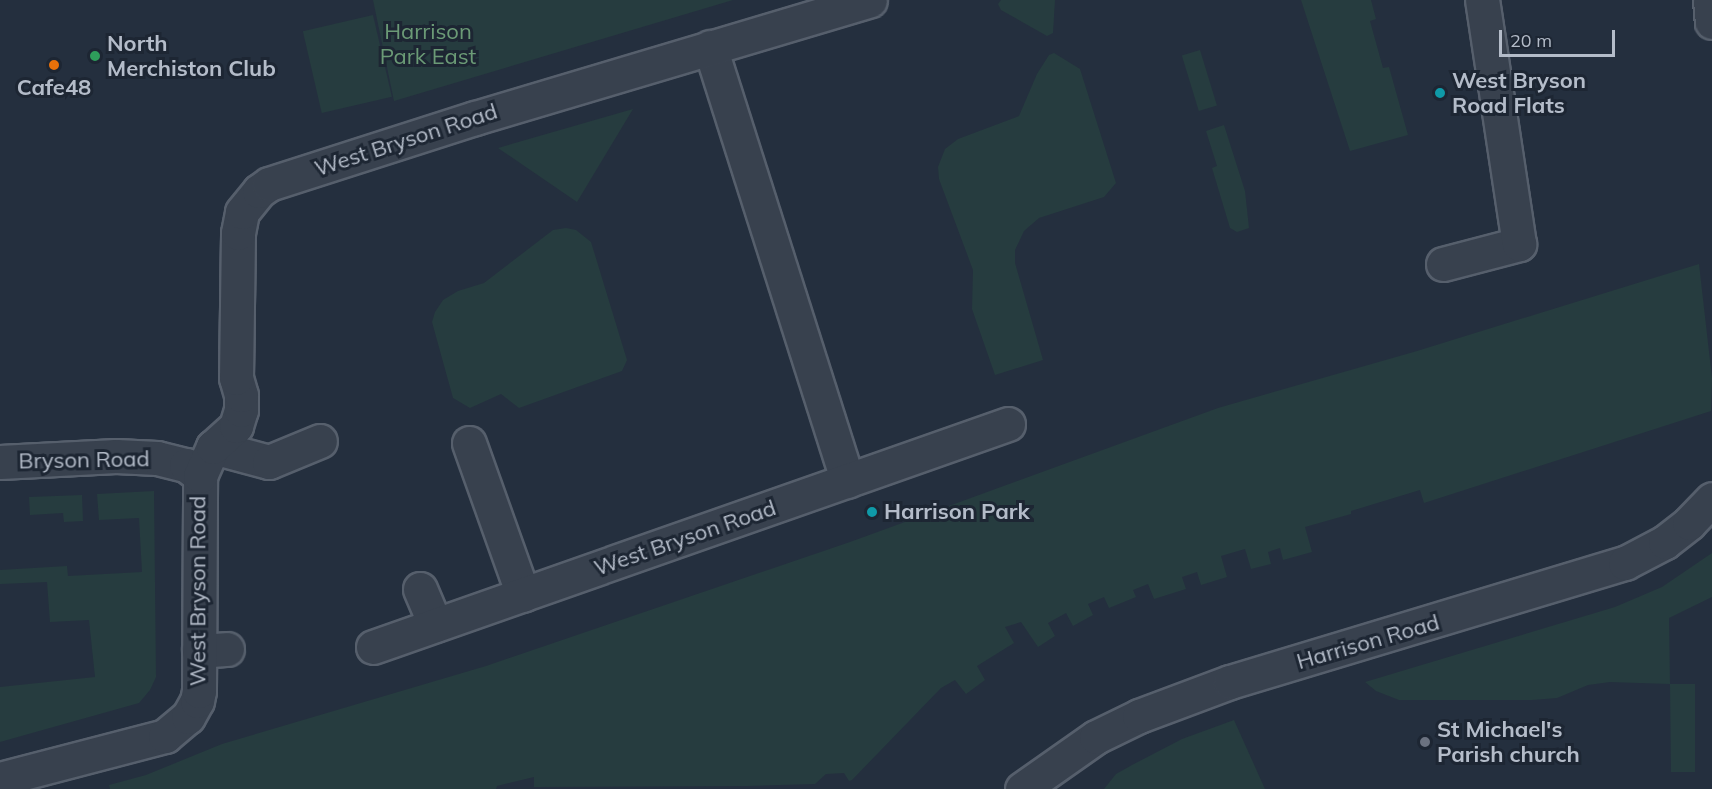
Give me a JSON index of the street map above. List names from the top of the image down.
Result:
{
  "streets": {
    "street": ["West Bryson Road", "Bryson Road", "Harrison Road"]
  },
  "crossings": [
    ["West Bryson Road", "Bryson Road"]
  ],
  "parks": ["Harrison Park East"],
  "places": [
    "North Merchiston Club",
    "Cafe48",
    "West Bryson Road Flats",
    "Harrison Park",
    "St Michael's Parish church"
  ],
  "scale_bar": "20 m"
}
